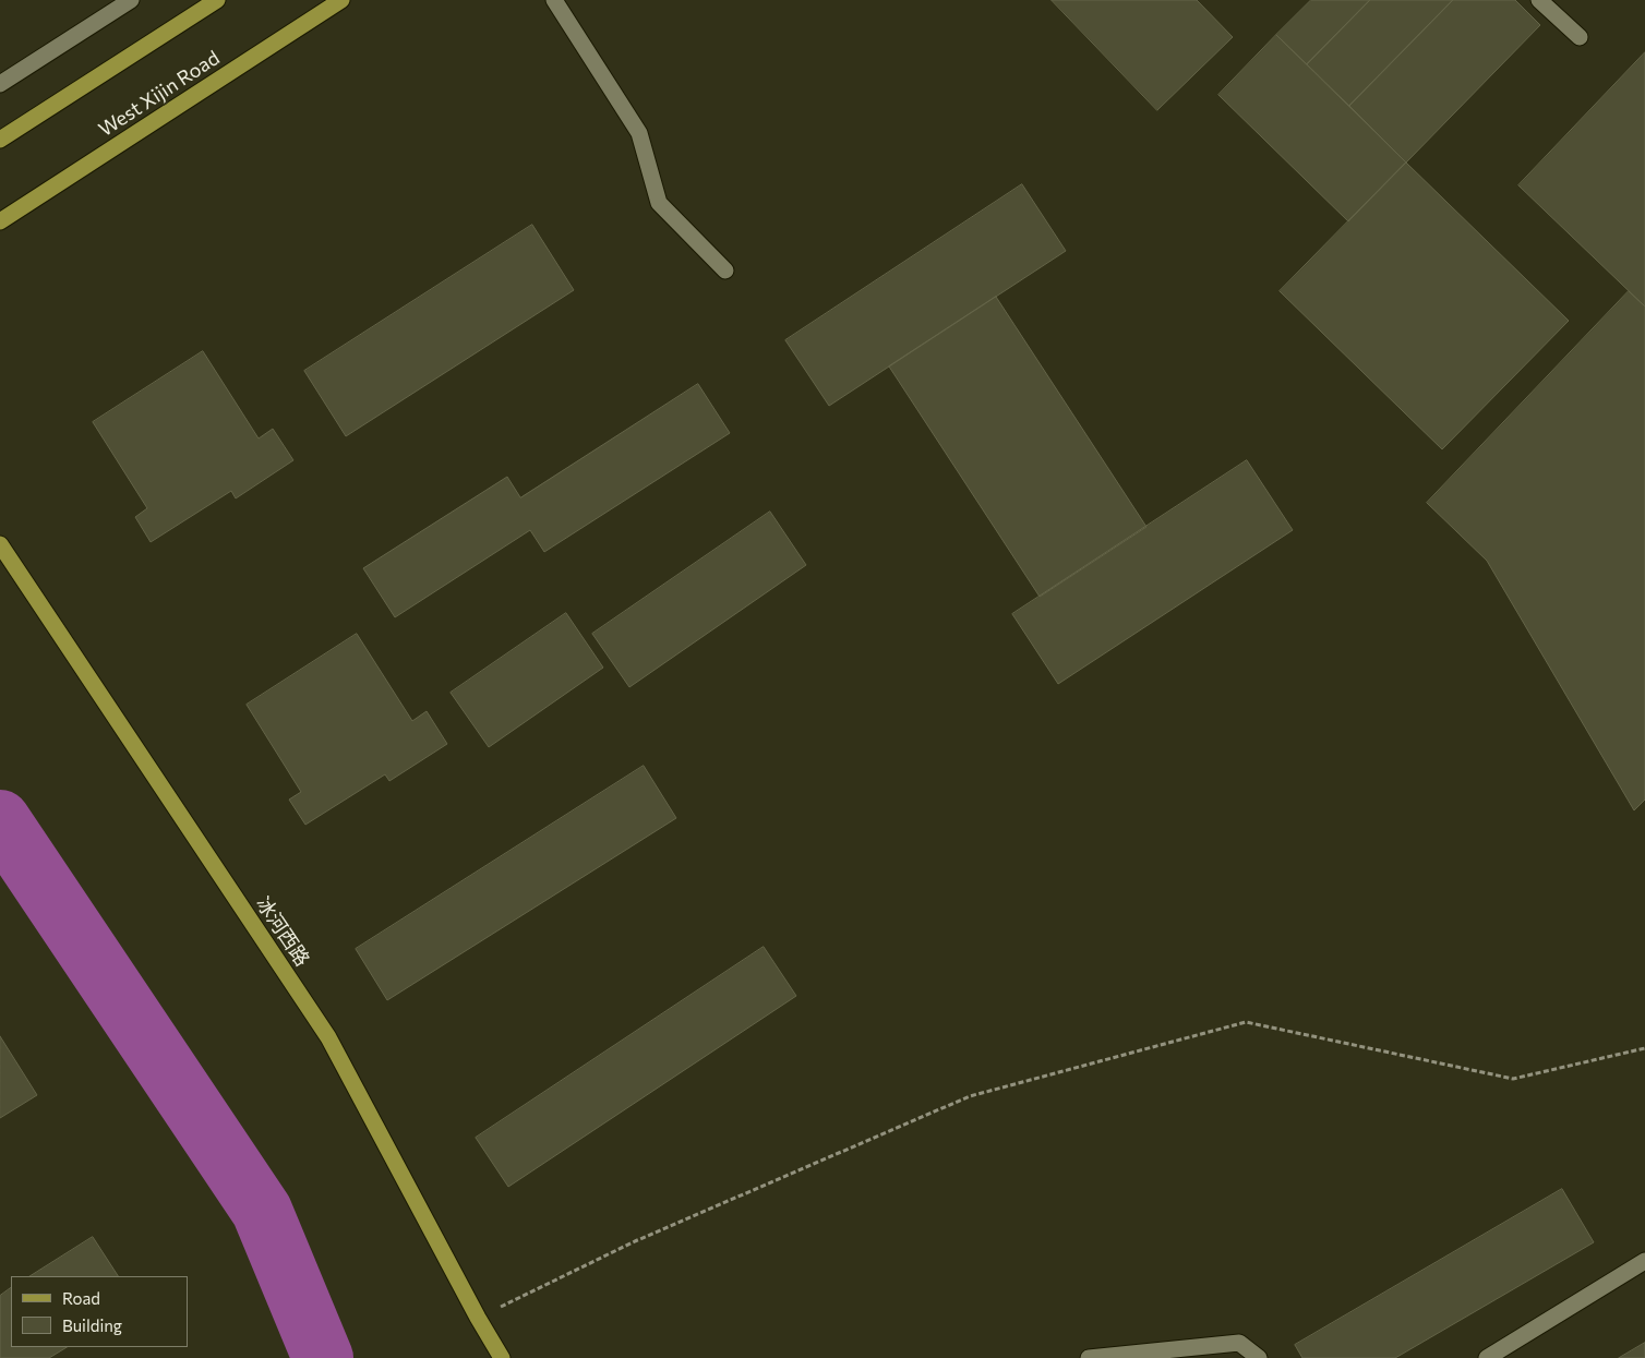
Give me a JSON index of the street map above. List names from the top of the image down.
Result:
{
  "streets": {
    "main road": ["West Xijin Road", "冰河西路"]
  },
  "legend": ["Road", "Building"]
}
